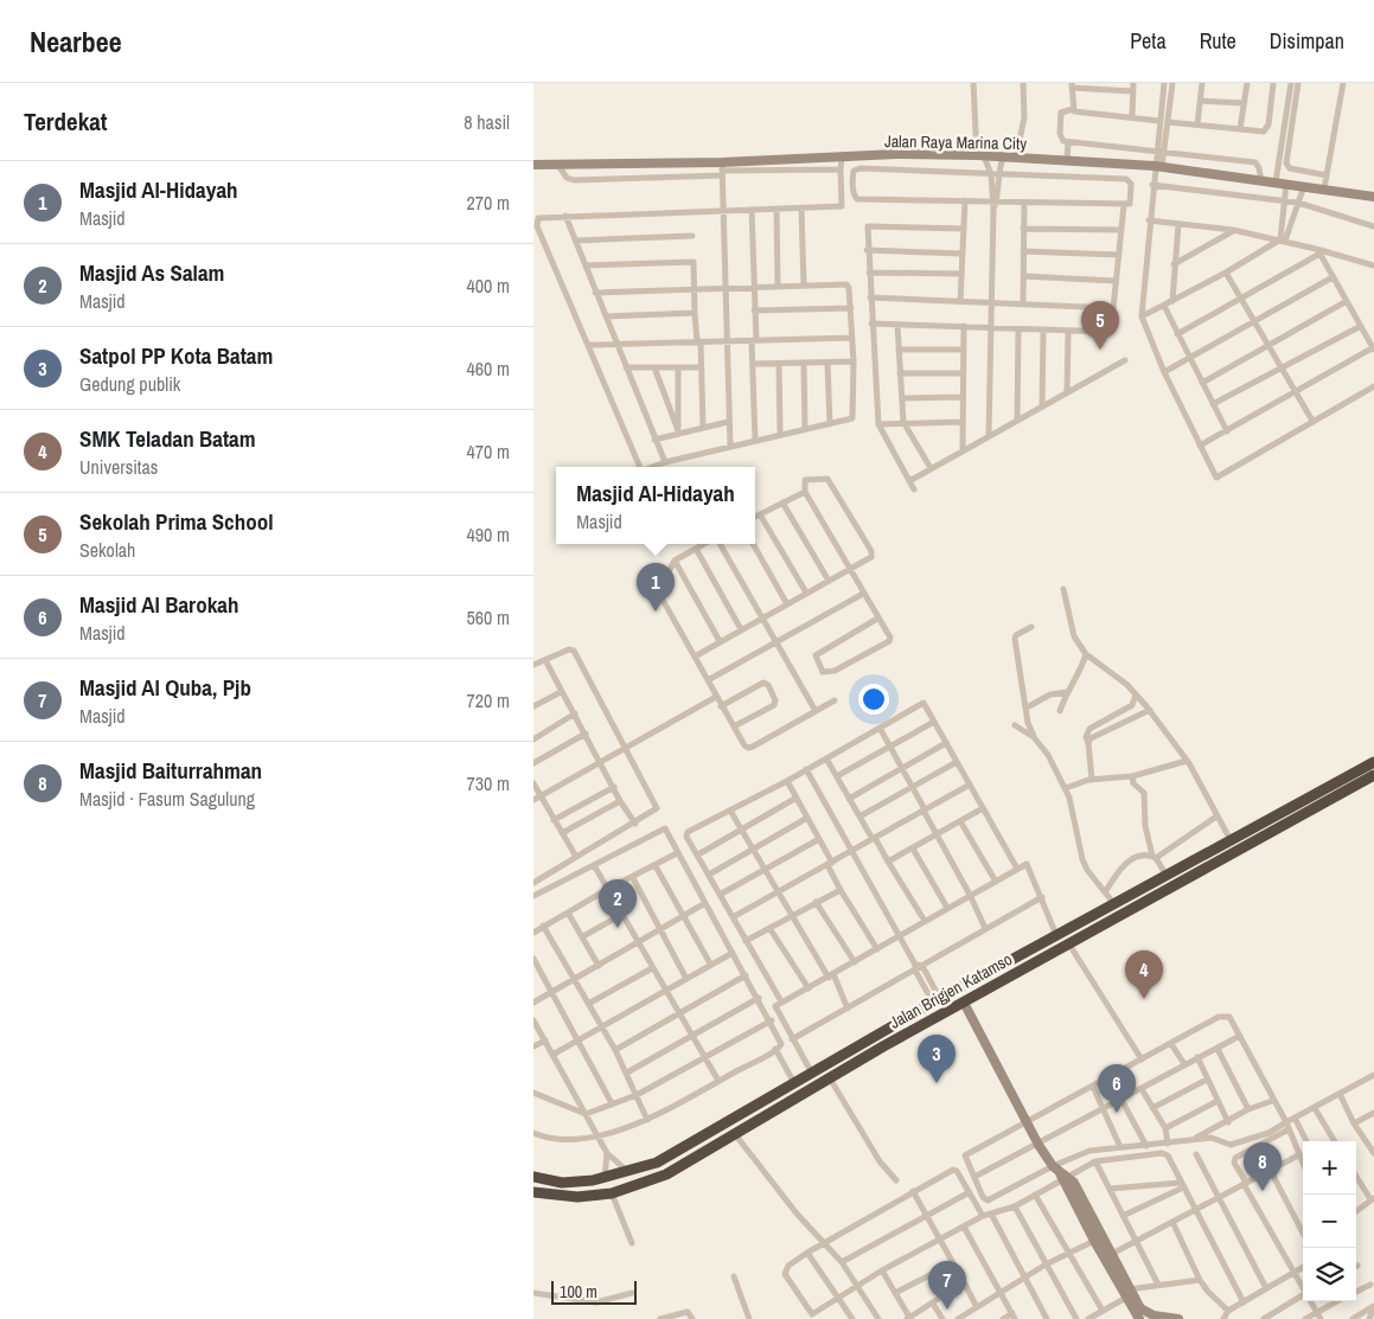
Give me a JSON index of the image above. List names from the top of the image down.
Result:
{
  "streets": {
    "highway": ["Jalan Brigjen Katamso"],
    "main road": ["Jalan Raya Marina City"]
  },
  "scale_bar": "100 m",
  "page": {
    "header": "Nearbee",
    "nav": ["Peta", "Rute", "Disimpan"],
    "heading": ["Terdekat", "8 hasil"],
    "list": [
      {
        "mark": "1",
        "name": "Masjid Al-Hidayah",
        "note": "Masjid",
        "value": "270 m"
      },
      {
        "mark": "2",
        "name": "Masjid As Salam",
        "note": "Masjid",
        "value": "400 m"
      },
      {
        "mark": "3",
        "name": "Satpol PP Kota Batam",
        "note": "Gedung publik",
        "value": "460 m"
      },
      {
        "mark": "4",
        "name": "SMK Teladan Batam",
        "note": "Universitas",
        "value": "470 m"
      },
      {
        "mark": "5",
        "name": "Sekolah Prima School",
        "note": "Sekolah",
        "value": "490 m"
      },
      {
        "mark": "6",
        "name": "Masjid Al Barokah",
        "note": "Masjid",
        "value": "560 m"
      },
      {
        "mark": "7",
        "name": "Masjid Al Quba, Pjb",
        "note": "Masjid",
        "value": "720 m"
      },
      {
        "mark": "8",
        "name": "Masjid Baiturrahman",
        "note": "Masjid · Fasum Sagulung",
        "value": "730 m"
      }
    ],
    "pins": [
      "5",
      "1",
      "2",
      "4",
      "3",
      "6",
      "8",
      "7"
    ],
    "popup": ["Masjid Al-Hidayah", "Masjid"],
    "map_buttons": ["+", "−"],
    "scale": "100 m"
  }
}
